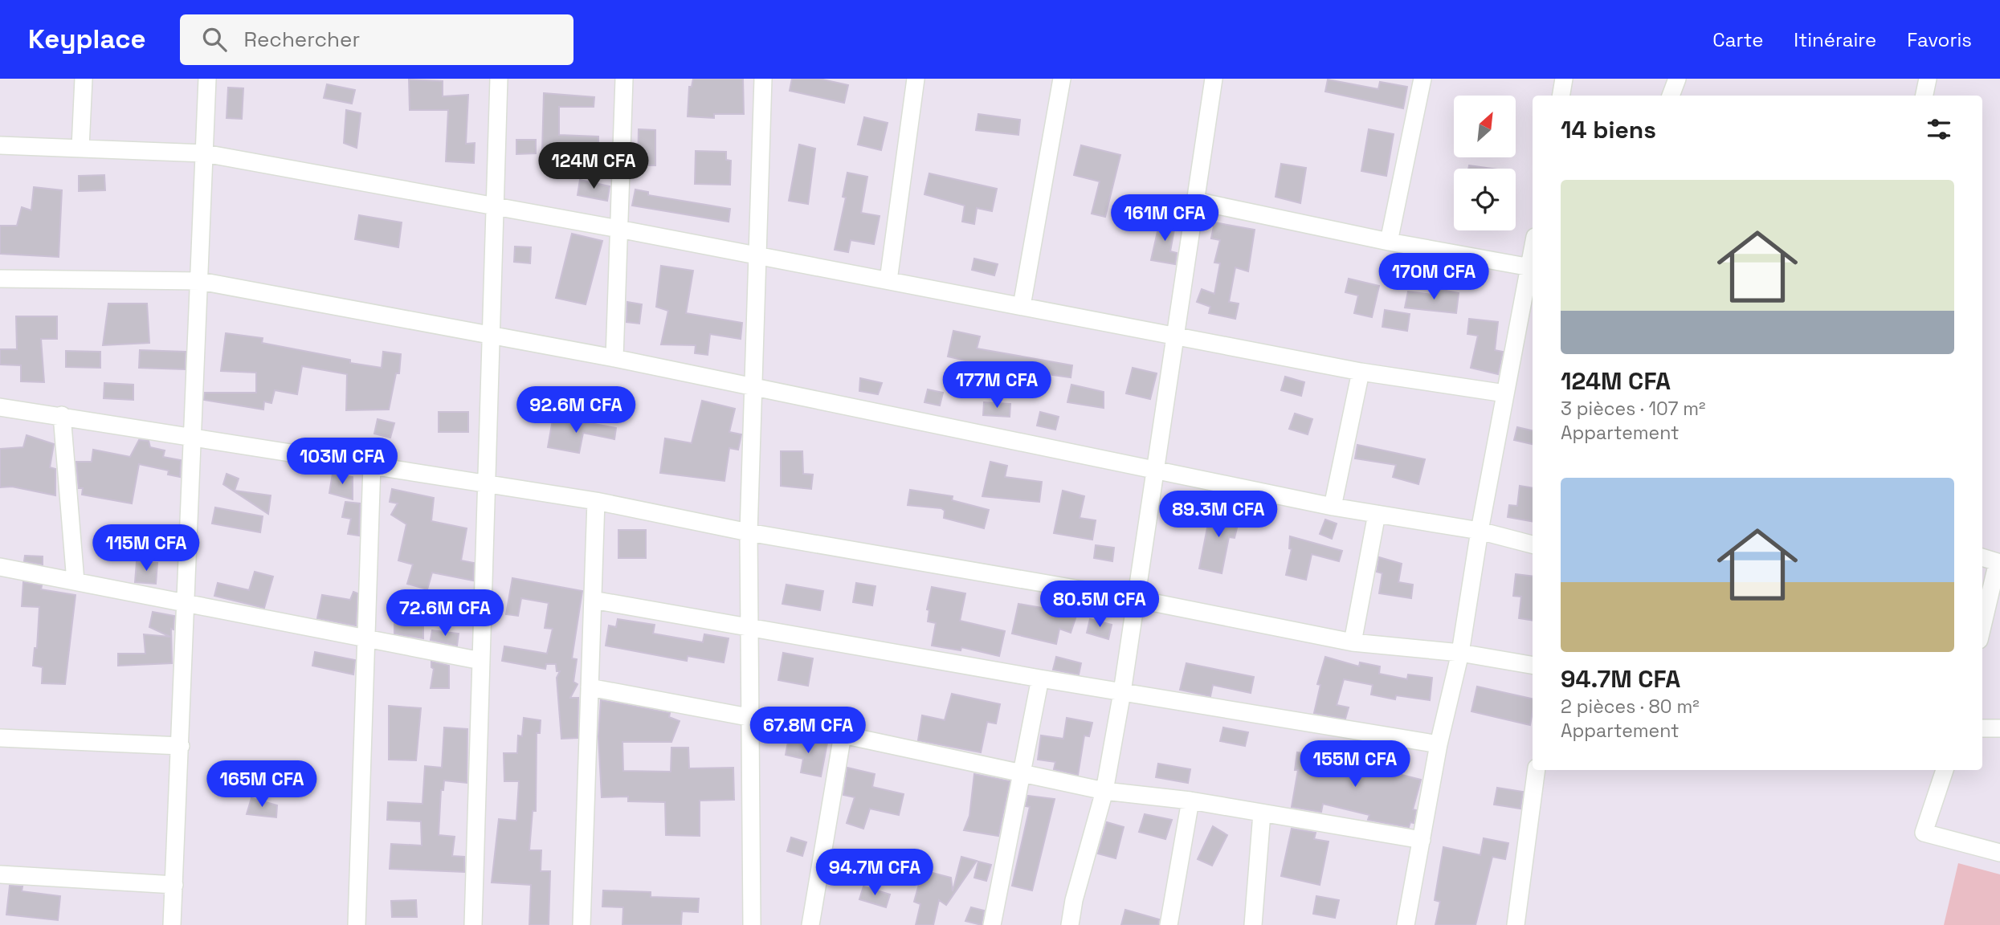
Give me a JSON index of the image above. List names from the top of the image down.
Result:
{
  "north": "top right",
  "page": {
    "header": "Keyplace",
    "search": "Rechercher",
    "nav": ["Carte", "Itinéraire", "Favoris"],
    "heading": "14 biens",
    "price": [
      "124M CFA",
      "161M CFA",
      "170M CFA",
      "177M CFA",
      "92.6M CFA",
      "103M CFA",
      "89.3M CFA",
      "115M CFA",
      "80.5M CFA",
      "72.6M CFA",
      "67.8M CFA",
      "155M CFA",
      "165M CFA",
      "94.7M CFA"
    ],
    "list": [
      {
        "name": "124M CFA",
        "note": "3 pièces · 107 m² · Appartement"
      },
      {
        "name": "94.7M CFA",
        "note": "2 pièces · 80 m² · Appartement"
      }
    ]
  }
}
